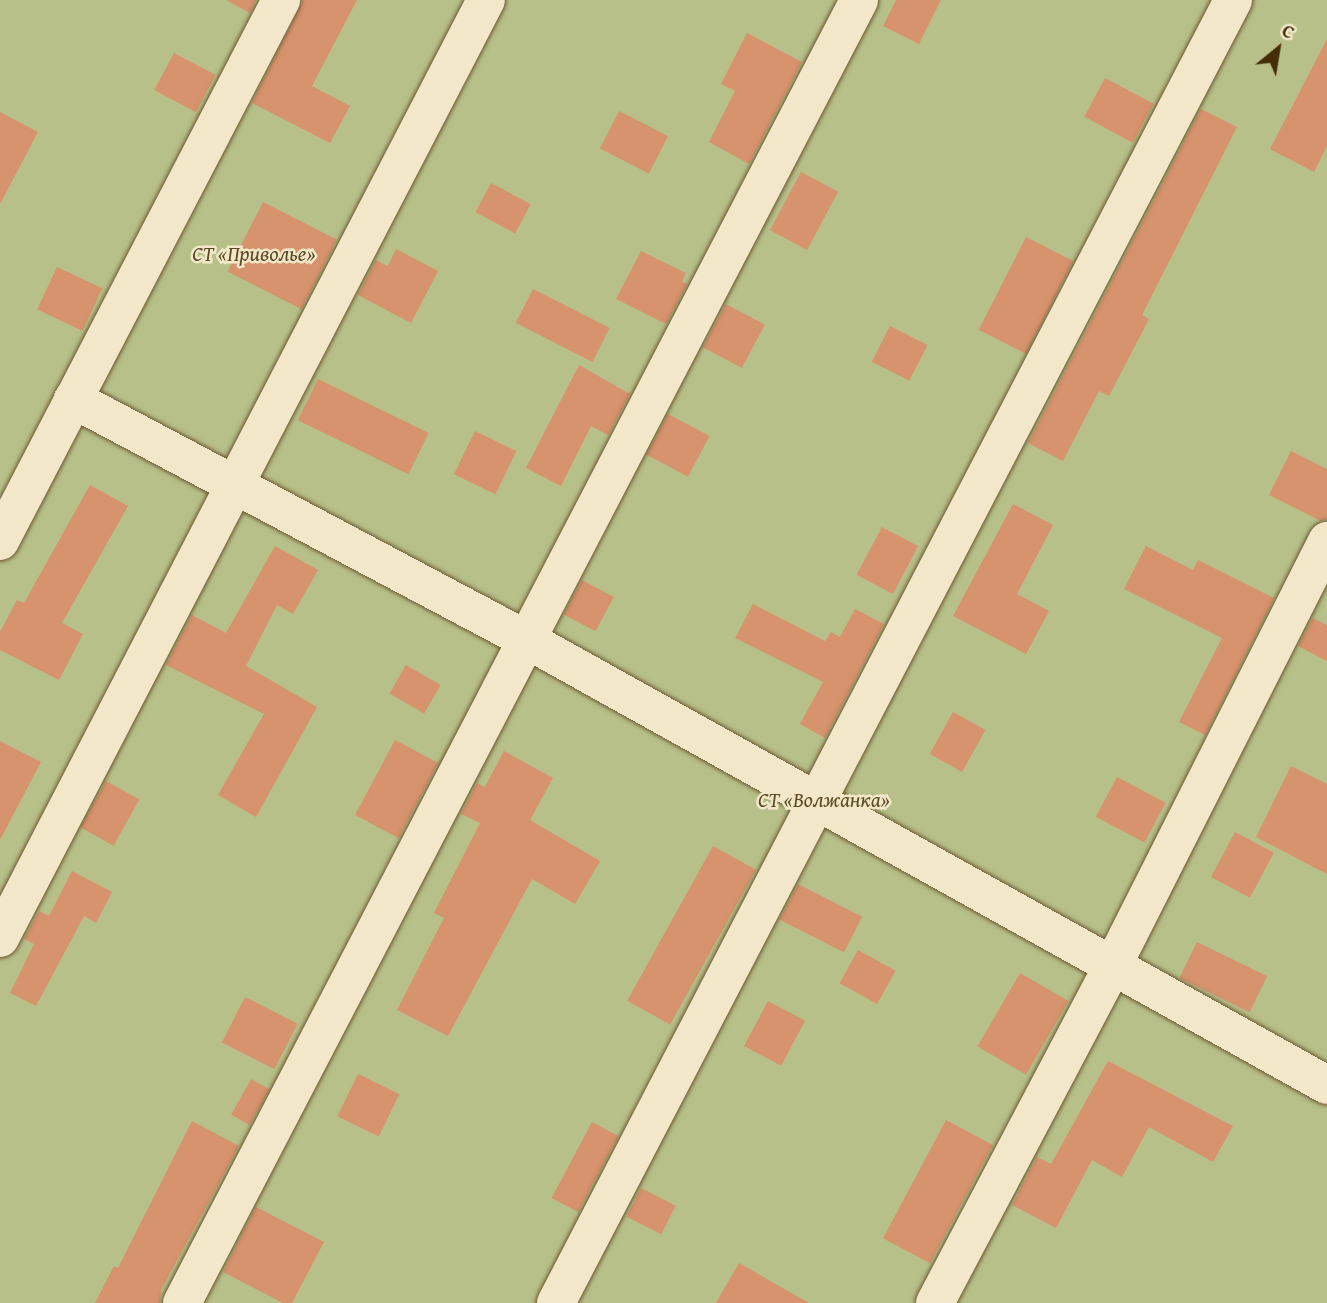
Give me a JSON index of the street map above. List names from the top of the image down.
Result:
{
  "parks": ["СТ «Приволье»", "СТ «Волжанка»"],
  "north": "top right"
}
